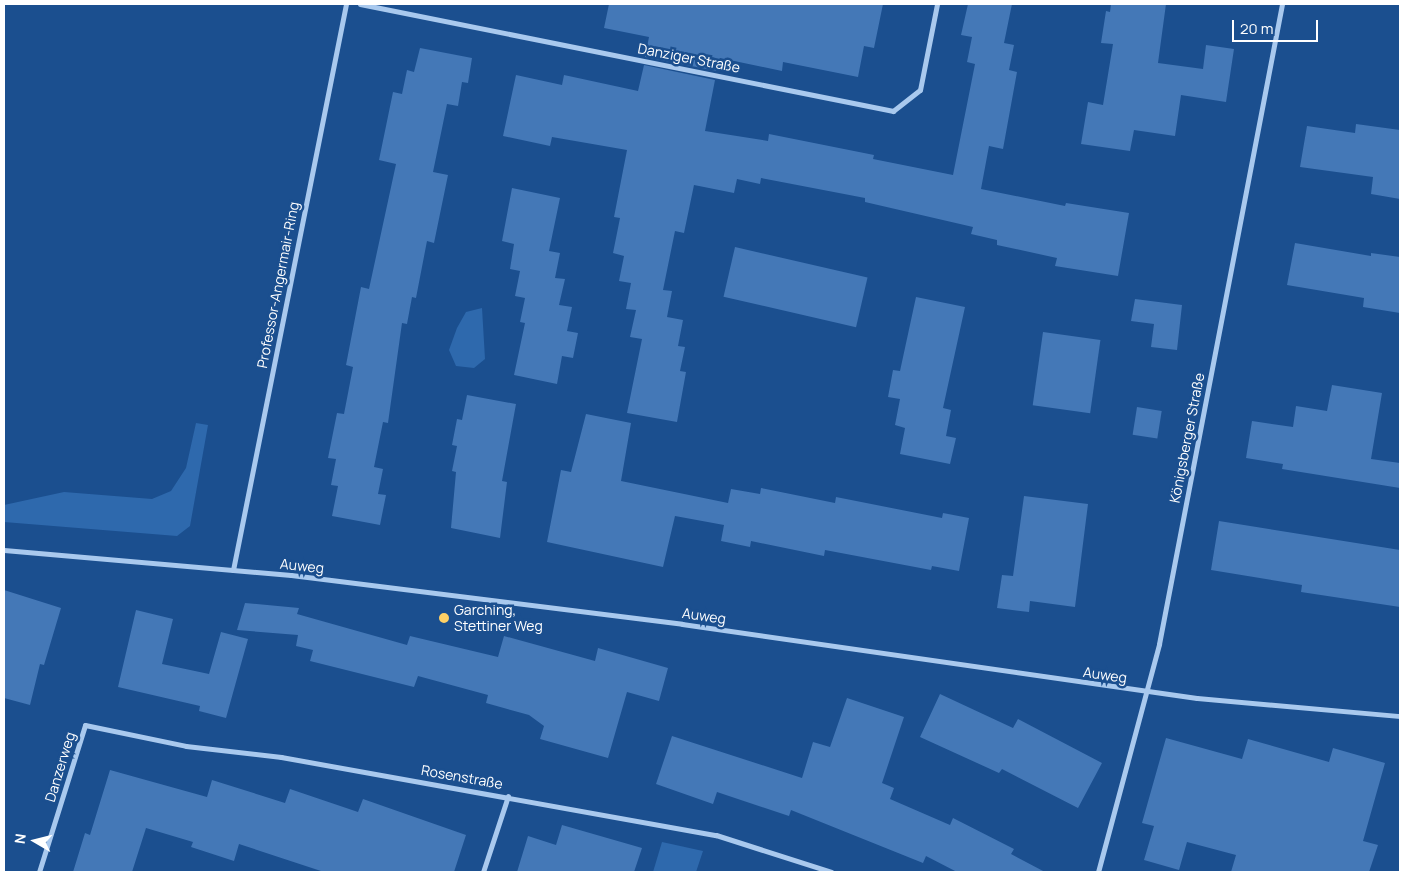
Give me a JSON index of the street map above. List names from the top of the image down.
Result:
{
  "streets": {
    "street": [
      "Danziger Straße",
      "Professor-Angermair-Ring",
      "Königsberger Straße",
      "Auweg",
      "Danzerweg",
      "Rosenstraße"
    ]
  },
  "crossings": [
    ["Professor-Angermair-Ring", "Auweg"],
    ["Königsberger Straße", "Auweg"],
    ["Danzerweg", "Rosenstraße"]
  ],
  "places": ["Garching, Stettiner Weg"],
  "scale_bar": "20 m",
  "north": "left"
}
